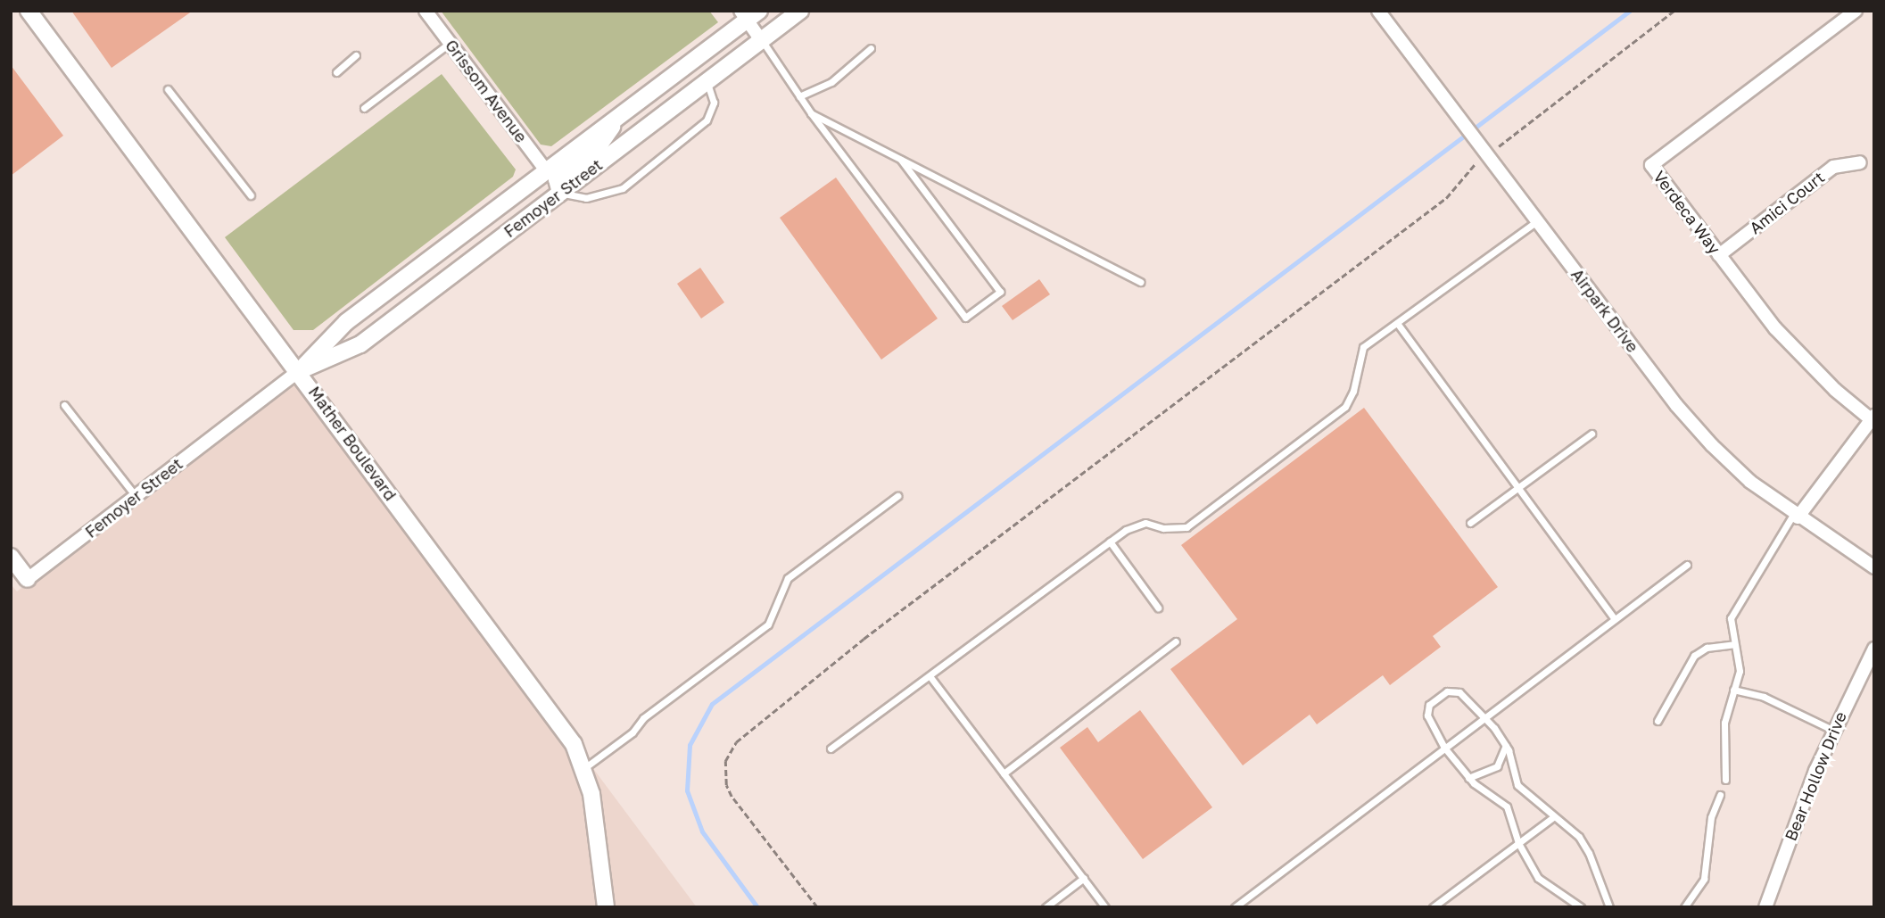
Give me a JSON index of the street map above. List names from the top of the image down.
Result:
{
  "streets": {
    "street": [
      "Grissom Avenue",
      "Femoyer Street",
      "Amici Court",
      "Verdeca Way",
      "Airpark Drive",
      "Mather Boulevard",
      "Bear Hollow Drive"
    ]
  },
  "crossings": [
    ["Grissom Avenue", "Femoyer Street"],
    ["Femoyer Street", "Mather Boulevard"],
    ["Amici Court", "Verdeca Way"]
  ]
}
